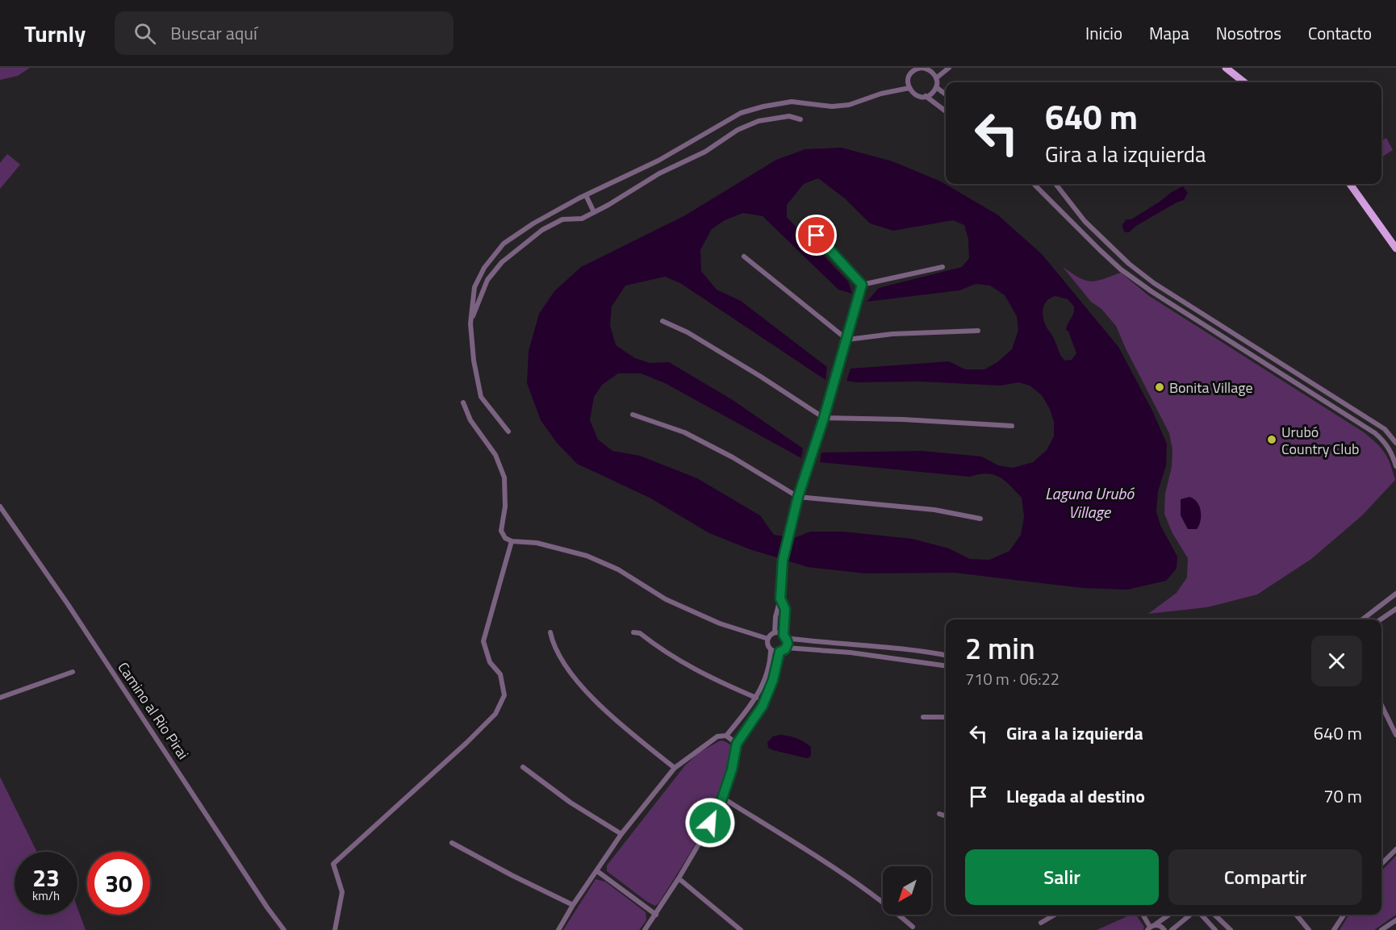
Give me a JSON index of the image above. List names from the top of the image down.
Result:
{
  "streets": {
    "street": ["Camino al Rio Pirai"]
  },
  "water": ["Laguna Urubó Village"],
  "places": ["Bonita Village", "Urubó Country Club"],
  "north": "bottom left",
  "page": {
    "header": "Turnly",
    "search": "Buscar aquí",
    "nav": [
      "Inicio",
      "Mapa",
      "Nosotros",
      "Contacto"
    ],
    "turn": ["640 m", "Gira a la izquierda"],
    "heading": ["2 min", "710 m · 06:22"],
    "list": [
      {
        "name": "Gira a la izquierda",
        "value": "640 m"
      },
      {
        "name": "Llegada al destino",
        "value": "70 m"
      }
    ],
    "buttons": ["Salir", "Compartir"],
    "speed": "23 km/h",
    "limit": "30"
  }
}
